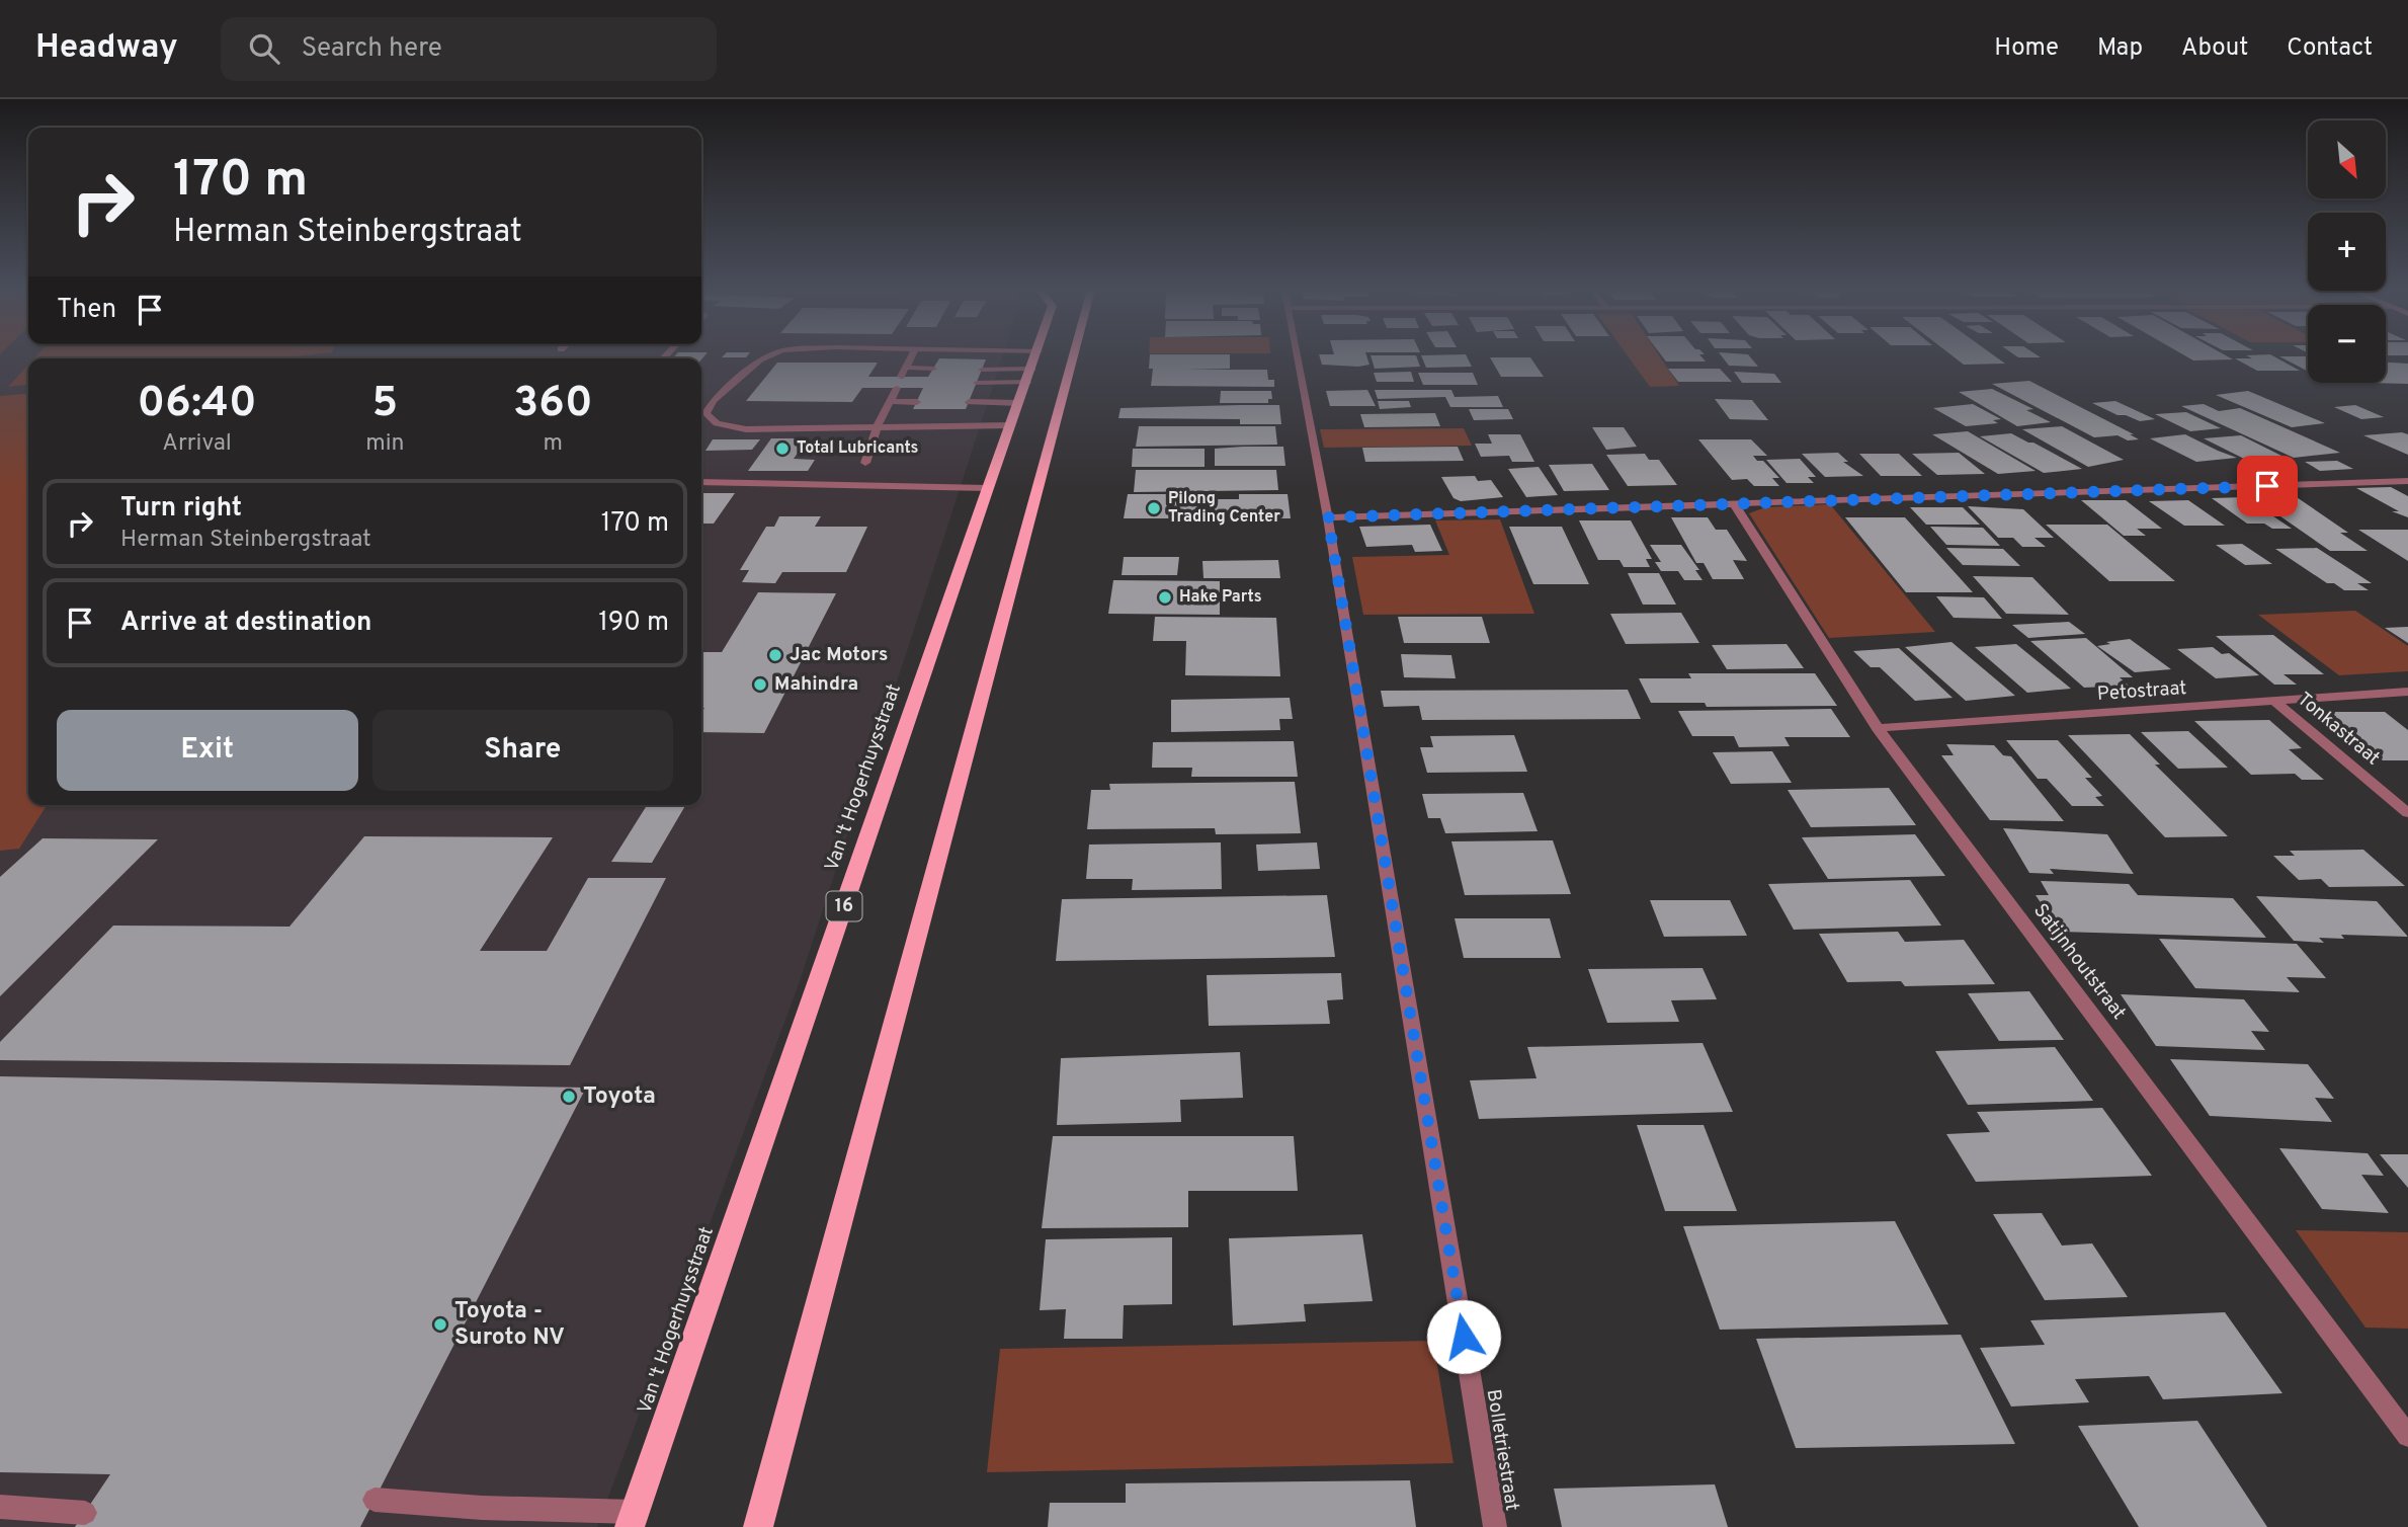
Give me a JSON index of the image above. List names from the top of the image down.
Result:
{
  "streets": {
    "main road": ["Van 't Hogerhuysstraat", "16"],
    "street": [
      "Petostraat",
      "Tonkastraat",
      "Satijnhoutstraat",
      "Bolletriestraat"
    ]
  },
  "crossings": [
    ["Petostraat", "Tonkastraat"],
    ["Petostraat", "Satijnhoutstraat"]
  ],
  "places": [
    "Total Lubricants",
    "Pilong Trading Center",
    "Hake Parts",
    "Jac Motors",
    "Mahindra",
    "Toyota",
    "Toyota - Suroto NV"
  ],
  "north": "bottom right",
  "page": {
    "header": "Headway",
    "search": "Search here",
    "nav": [
      "Home",
      "Map",
      "About",
      "Contact"
    ],
    "map_buttons": ["+", "−"],
    "turn": ["170 m", "Herman Steinbergstraat"],
    "then": "Then",
    "eta": [
      "06:40",
      "Arrival",
      "5",
      "min",
      "360",
      "m"
    ],
    "list": [
      {
        "name": "Turn right",
        "note": "Herman Steinbergstraat",
        "value": "170 m"
      },
      {
        "name": "Arrive at destination",
        "value": "190 m"
      }
    ],
    "buttons": ["Exit", "Share"]
  }
}
